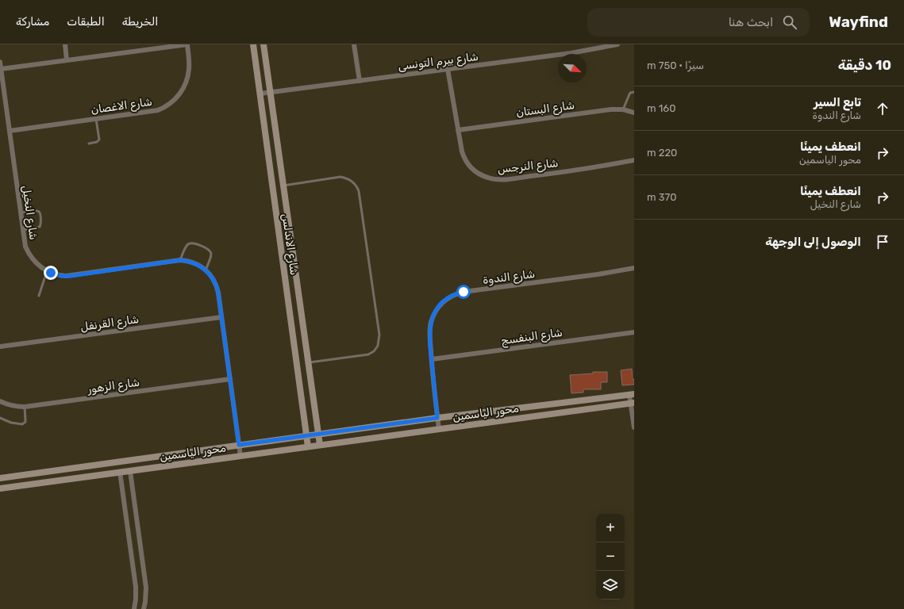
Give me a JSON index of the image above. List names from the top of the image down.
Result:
{
  "streets": {
    "street": [
      "شارع بيرم التونسى",
      "شارع الاغصان",
      "شارع البستان",
      "شارع النرجس",
      "شارع النخيل",
      "شارع الاندلس",
      "شارع الندوة",
      "شارع القرنفل",
      "شارع البنفسج",
      "شارع الزهور",
      "محور الياسمين"
    ]
  },
  "crossings": [
    ["شارع بيرم التونسى", "شارع النرجس"],
    ["شارع بيرم التونسى", "شارع الاندلس"],
    ["شارع الاغصان", "شارع النخيل"],
    ["شارع البستان", "شارع النرجس"],
    ["شارع النخيل", "شارع القرنفل"],
    ["شارع النخيل", "شارع الزهور"],
    ["شارع النخيل", "محور الياسمين"],
    ["شارع الاندلس", "محور الياسمين"],
    ["شارع الندوة", "شارع البنفسج"],
    ["شارع الندوة", "محور الياسمين"]
  ],
  "north": "bottom right",
  "page": {
    "header": "Wayfind",
    "search": "ابحث هنا",
    "nav": ["الخريطة", "الطبقات", "مشاركة"],
    "heading": ["10 دقيقة", "سيرًا · 750 m"],
    "list": [
      ["تابع السير", "شارع الندوة", "160 m"],
      ["انعطف يمينًا", "محور الياسمين", "220 m"],
      ["انعطف يمينًا", "شارع النخيل", "370 m"],
      "الوصول إلى الوجهة"
    ],
    "map_buttons": ["+", "−"]
  }
}
